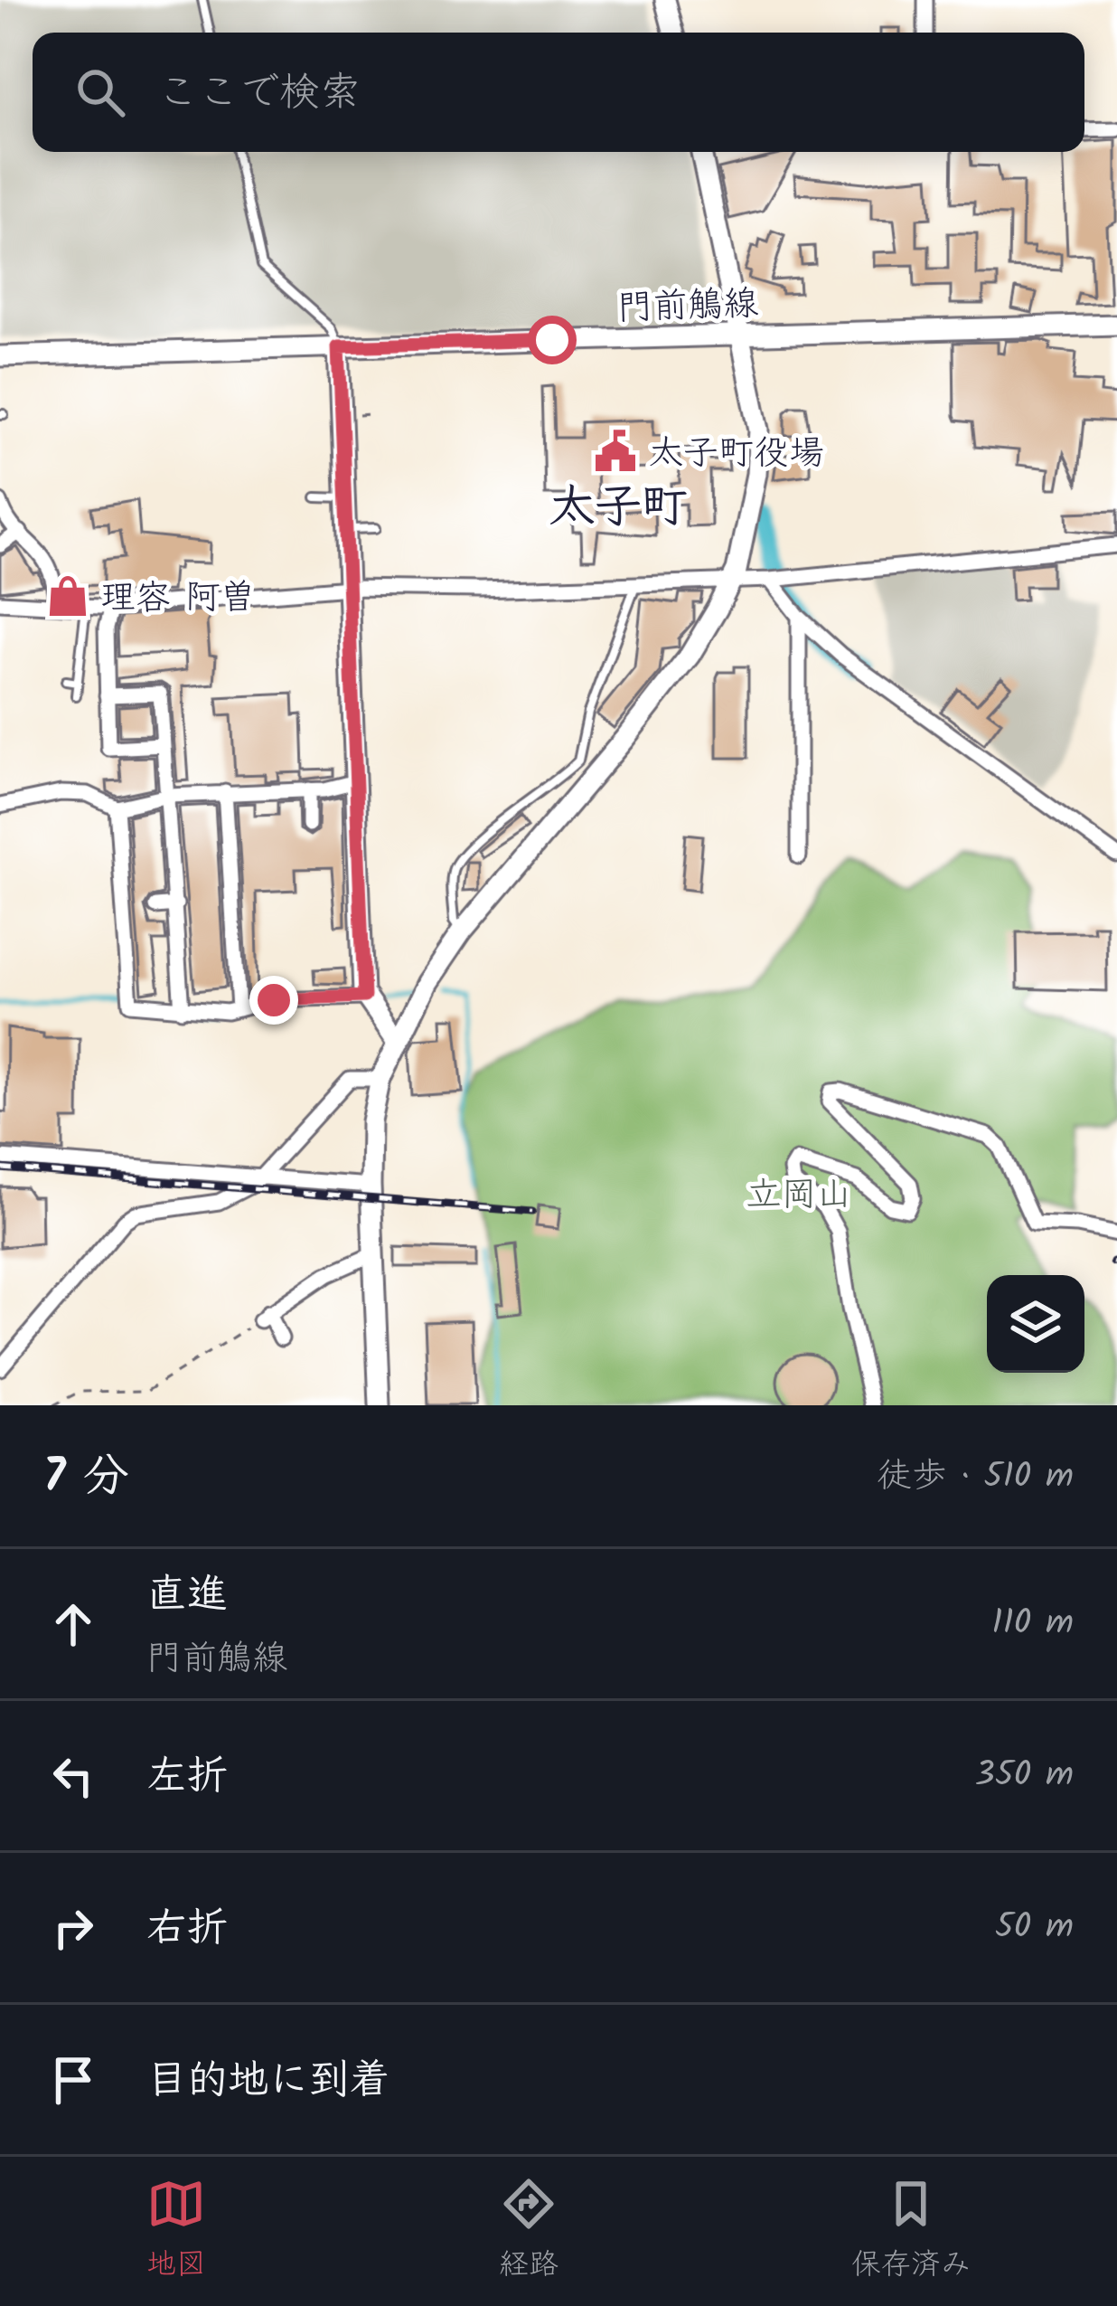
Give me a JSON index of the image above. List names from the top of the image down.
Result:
{
  "streets": {
    "street": ["門前鵤線"]
  },
  "districts": ["太子町"],
  "parks": ["立岡山"],
  "places": {
    "public building": ["太子町役場"],
    "shop": ["理容 阿曽"]
  },
  "page": {
    "search": "ここで検索",
    "heading": ["7 分", "徒歩 · 510 m"],
    "list": [
      ["直進", "門前鵤線", "110 m"],
      ["左折", "350 m"],
      ["右折", "50 m"],
      "目的地に到着"
    ],
    "nav": ["地図", "経路", "保存済み"]
  }
}
